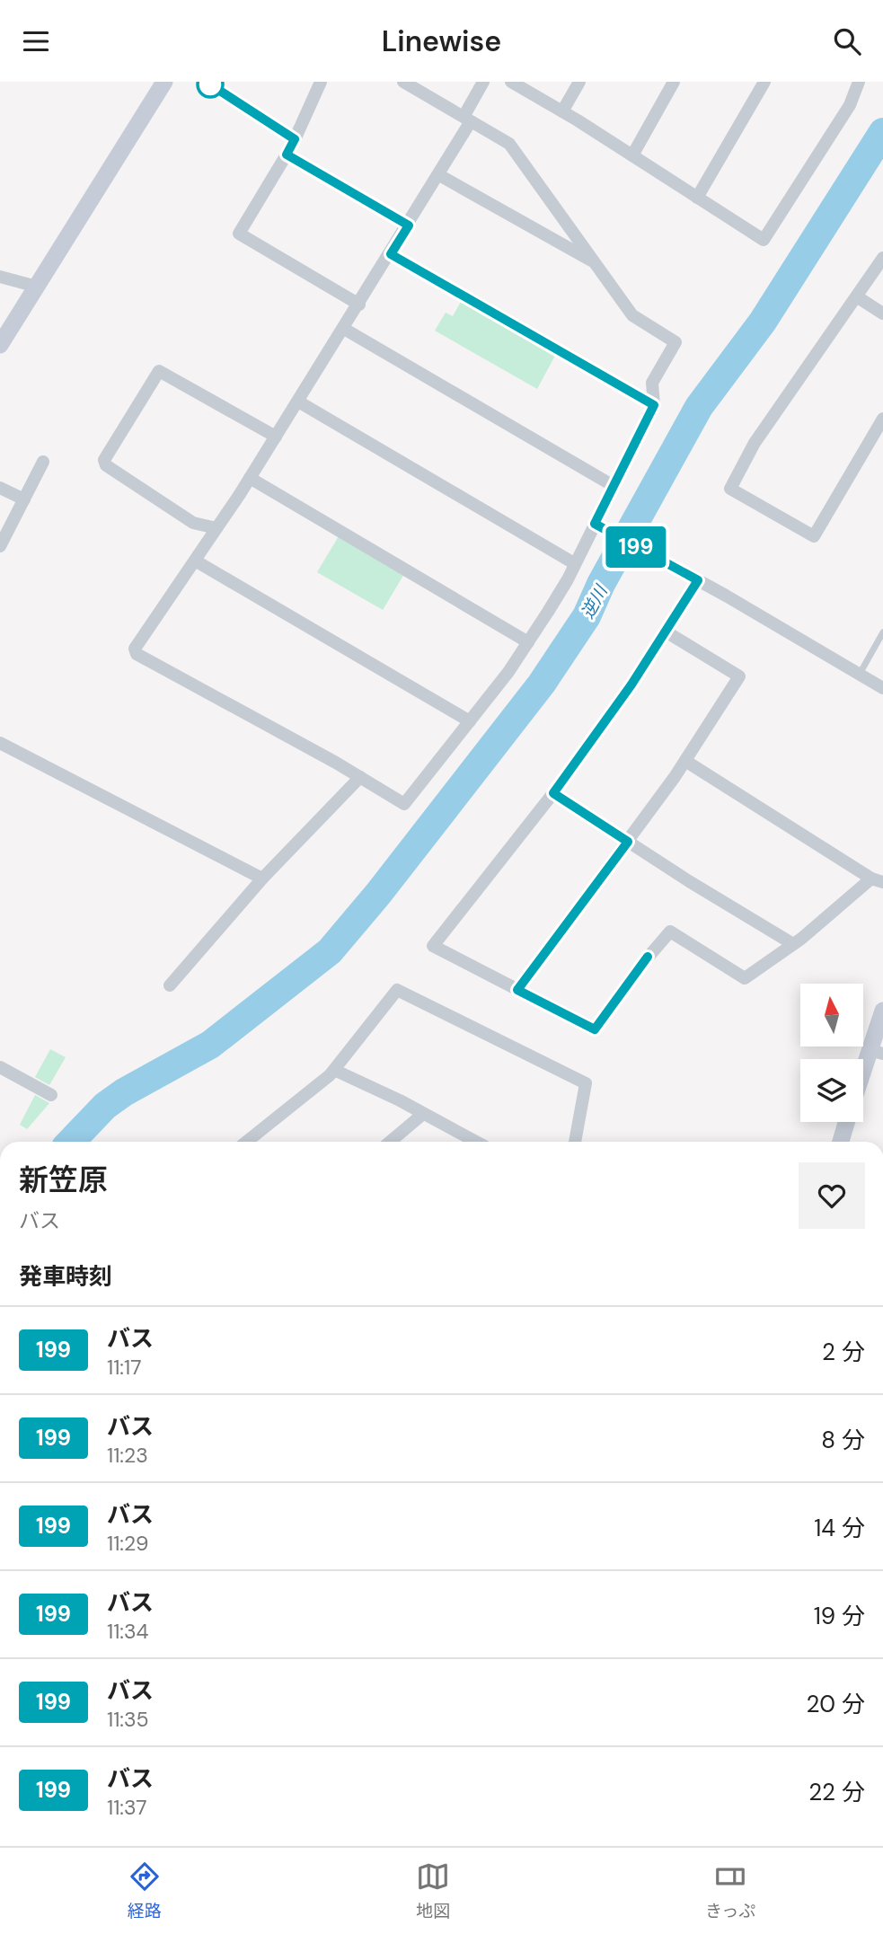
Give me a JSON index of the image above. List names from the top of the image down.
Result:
{
  "water": ["逆川"],
  "lines": ["bus line 199"],
  "north": "top",
  "page": {
    "header": "Linewise",
    "on_map": "199",
    "heading": [
      ["新笠原", "バス"],
      "発車時刻"
    ],
    "list": [
      {
        "mark": "199",
        "name": "バス",
        "note": "11:17",
        "value": "2 分"
      },
      {
        "mark": "199",
        "name": "バス",
        "note": "11:23",
        "value": "8 分"
      },
      {
        "mark": "199",
        "name": "バス",
        "note": "11:29",
        "value": "14 分"
      },
      {
        "mark": "199",
        "name": "バス",
        "note": "11:34",
        "value": "19 分"
      },
      {
        "mark": "199",
        "name": "バス",
        "note": "11:35",
        "value": "20 分"
      },
      {
        "mark": "199",
        "name": "バス",
        "note": "11:37",
        "value": "22 分"
      }
    ],
    "tabs": ["経路", "地図", "きっぷ"]
  }
}
